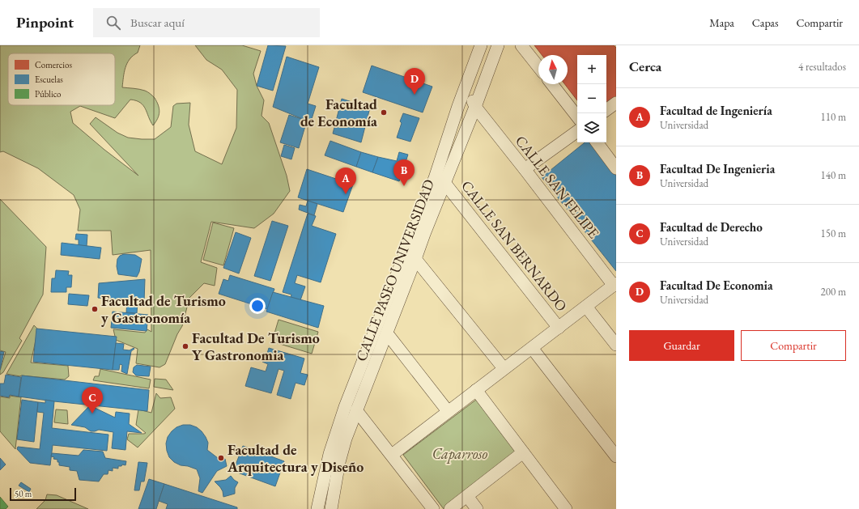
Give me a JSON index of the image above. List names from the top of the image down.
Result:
{
  "streets": {
    "street": ["CALLE SAN FELIPE", "CALLE SAN BERNARDO", "CALLE PASEO UNIVERSIDAD"]
  },
  "crossings": [
    ["CALLE SAN FELIPE", "CALLE PASEO UNIVERSIDAD"],
    ["CALLE SAN BERNARDO", "CALLE PASEO UNIVERSIDAD"]
  ],
  "parks": ["Caparroso"],
  "places": [
    "Facultad de Economía",
    "Facultad de Turismo y Gastronomía",
    "Facultad De Turismo Y Gastronomia",
    "Facultad de Arquitectura y Diseño"
  ],
  "legend": ["Comercios", "Escuelas", "Público"],
  "scale_bar": "50 m",
  "north": "top",
  "page": {
    "header": "Pinpoint",
    "search": "Buscar aquí",
    "nav": ["Mapa", "Capas", "Compartir"],
    "heading": ["Cerca", "4 resultados"],
    "map_buttons": ["+", "−"],
    "pins": [
      "D",
      "B",
      "A",
      "C"
    ],
    "list": [
      {
        "mark": "A",
        "name": "Facultad de Ingeniería",
        "note": "Universidad",
        "value": "110 m"
      },
      {
        "mark": "B",
        "name": "Facultad De Ingenieria",
        "note": "Universidad",
        "value": "140 m"
      },
      {
        "mark": "C",
        "name": "Facultad de Derecho",
        "note": "Universidad",
        "value": "150 m"
      },
      {
        "mark": "D",
        "name": "Facultad De Economia",
        "note": "Universidad",
        "value": "200 m"
      }
    ],
    "buttons": ["Guardar", "Compartir"],
    "scale": "50 m"
  }
}
